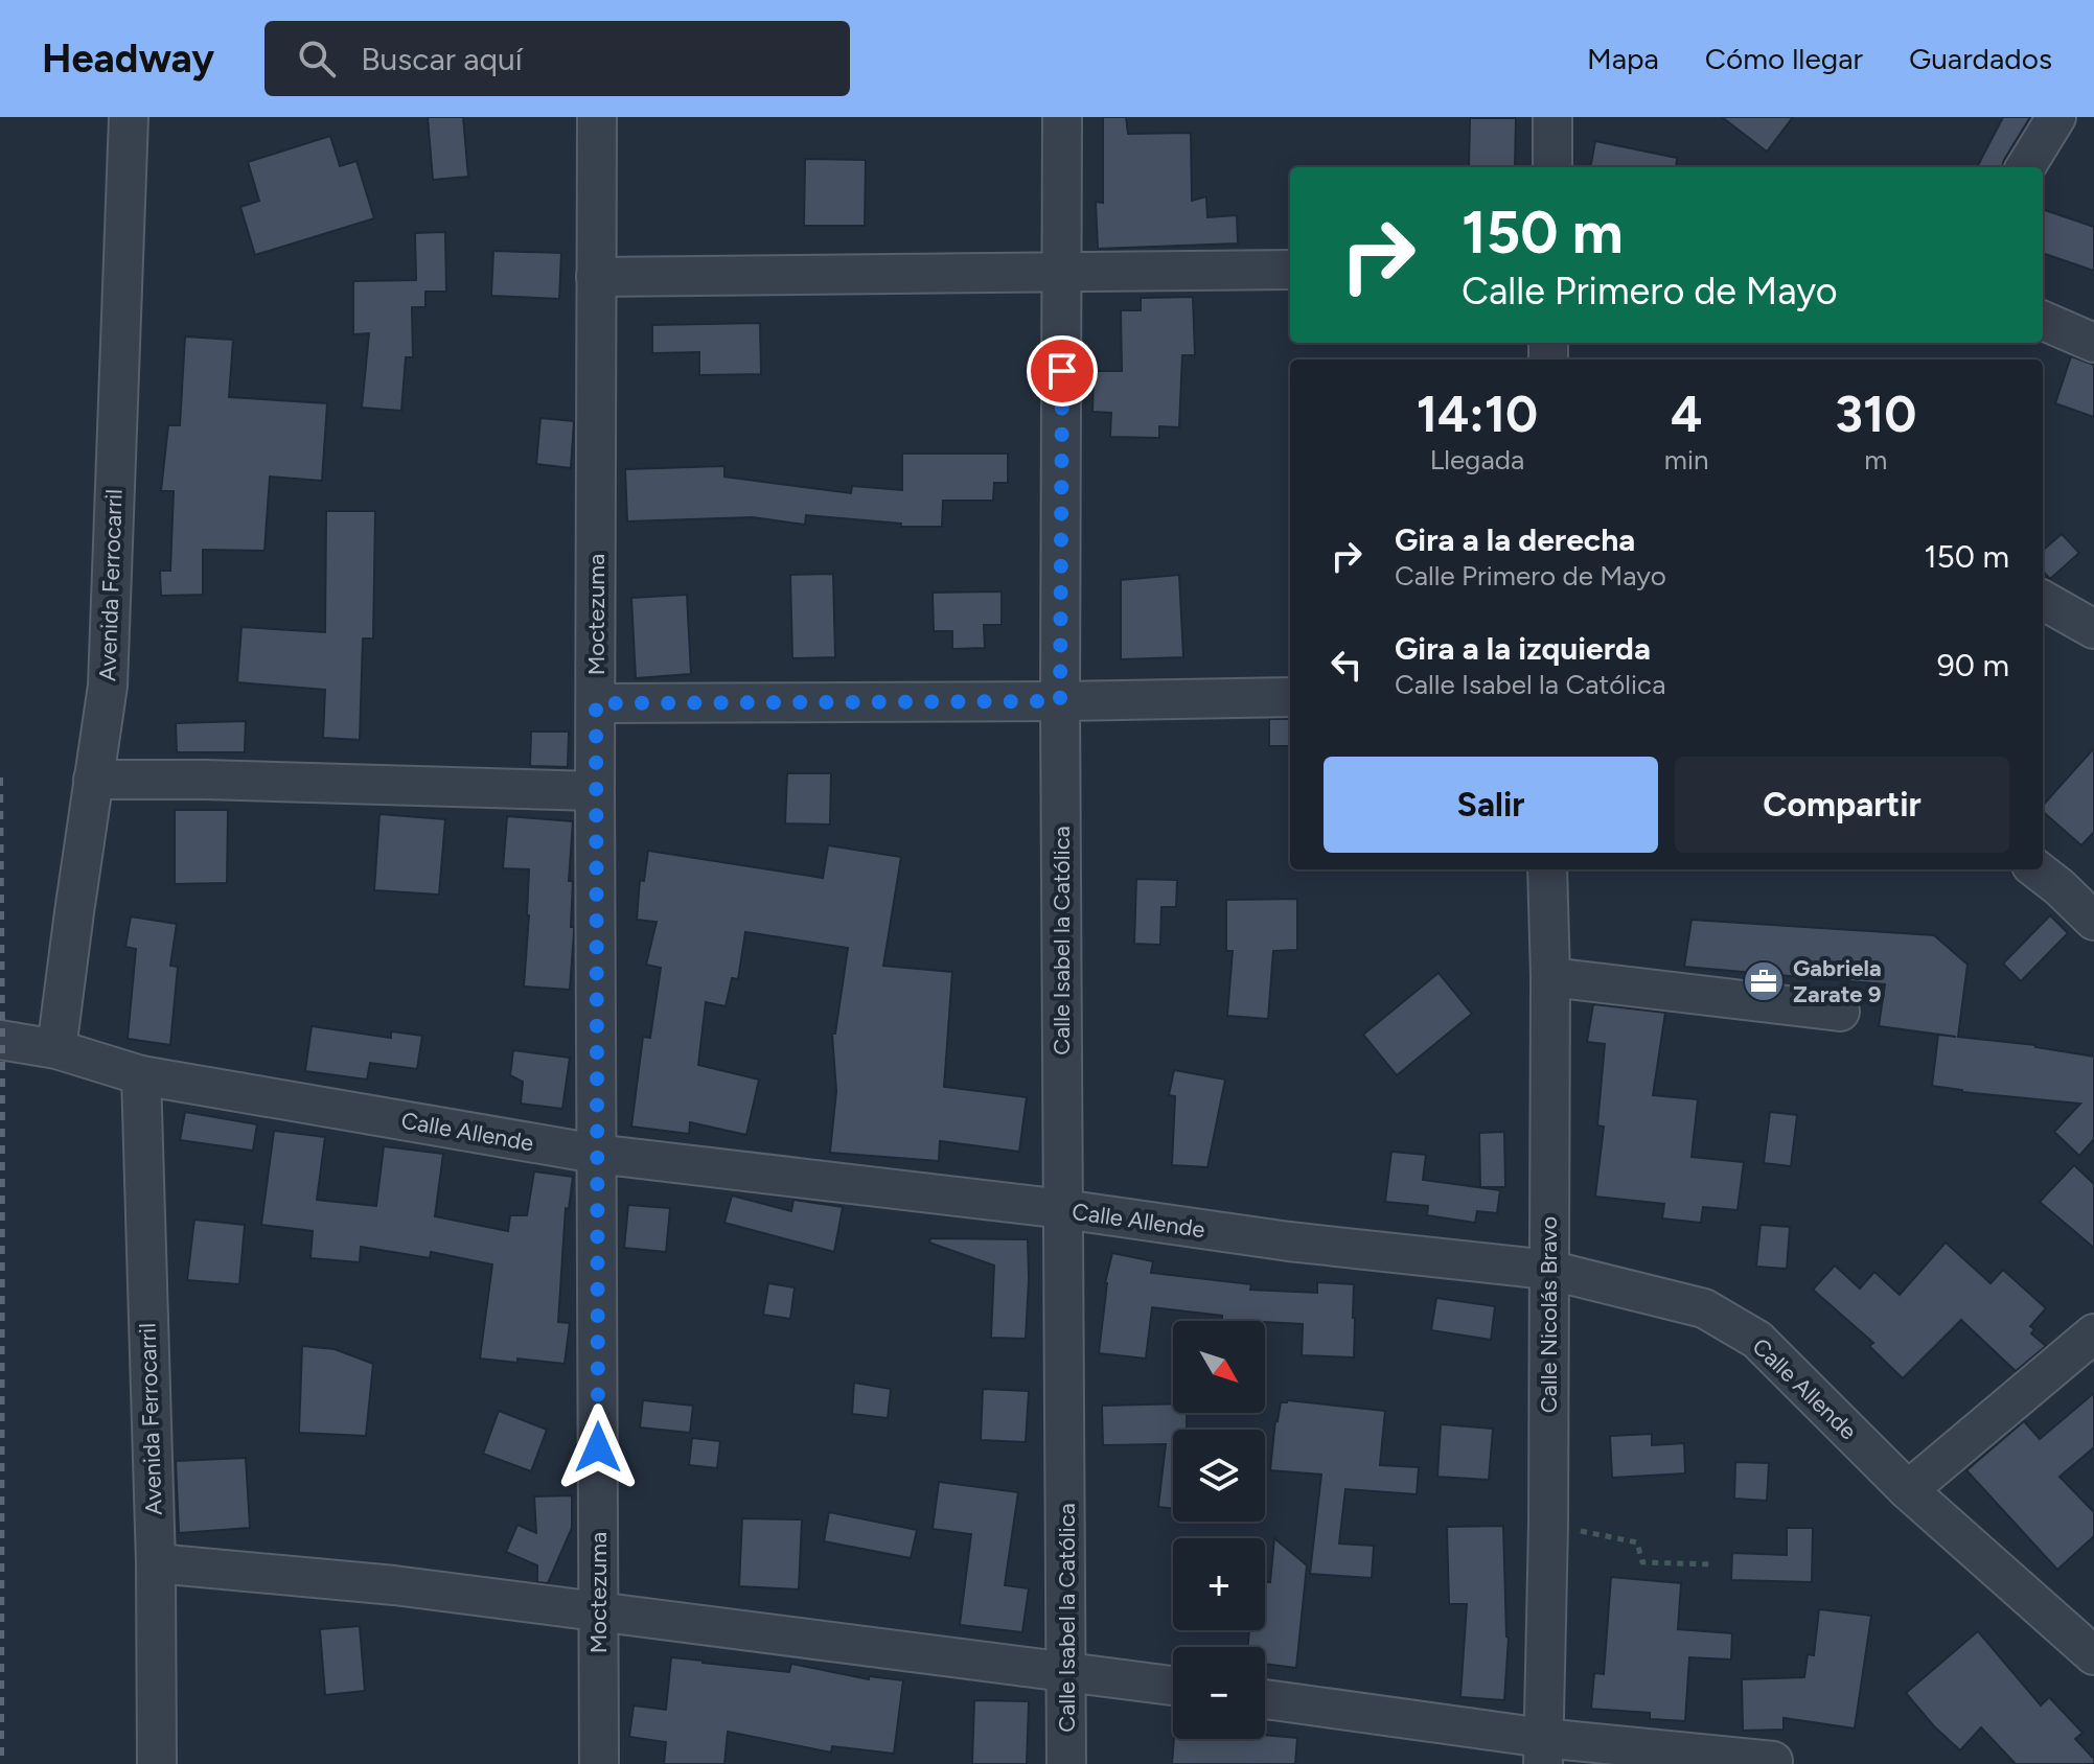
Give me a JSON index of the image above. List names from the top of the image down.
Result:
{
  "streets": {
    "street": [
      "Avenida Ferrocarril",
      "Moctezuma",
      "Calle Isabel la Católica",
      "Calle Allende",
      "Calle Nicolás Bravo"
    ]
  },
  "crossings": [
    ["Avenida Ferrocarril", "Calle Allende"],
    ["Moctezuma", "Calle Allende"],
    ["Calle Isabel la Católica", "Calle Allende"],
    ["Calle Allende", "Calle Nicolás Bravo"]
  ],
  "places": {
    "office": ["Gabriela Zarate 9"]
  },
  "north": "bottom right",
  "page": {
    "header": "Headway",
    "search": "Buscar aquí",
    "nav": ["Mapa", "Cómo llegar", "Guardados"],
    "turn": ["150 m", "Calle Primero de Mayo"],
    "eta": [
      "14:10",
      "Llegada",
      "4",
      "min",
      "310",
      "m"
    ],
    "list": [
      {
        "name": "Gira a la derecha",
        "note": "Calle Primero de Mayo",
        "value": "150 m"
      },
      {
        "name": "Gira a la izquierda",
        "note": "Calle Isabel la Católica",
        "value": "90 m"
      }
    ],
    "buttons": ["Salir", "Compartir"],
    "map_buttons": ["+", "−"]
  }
}
